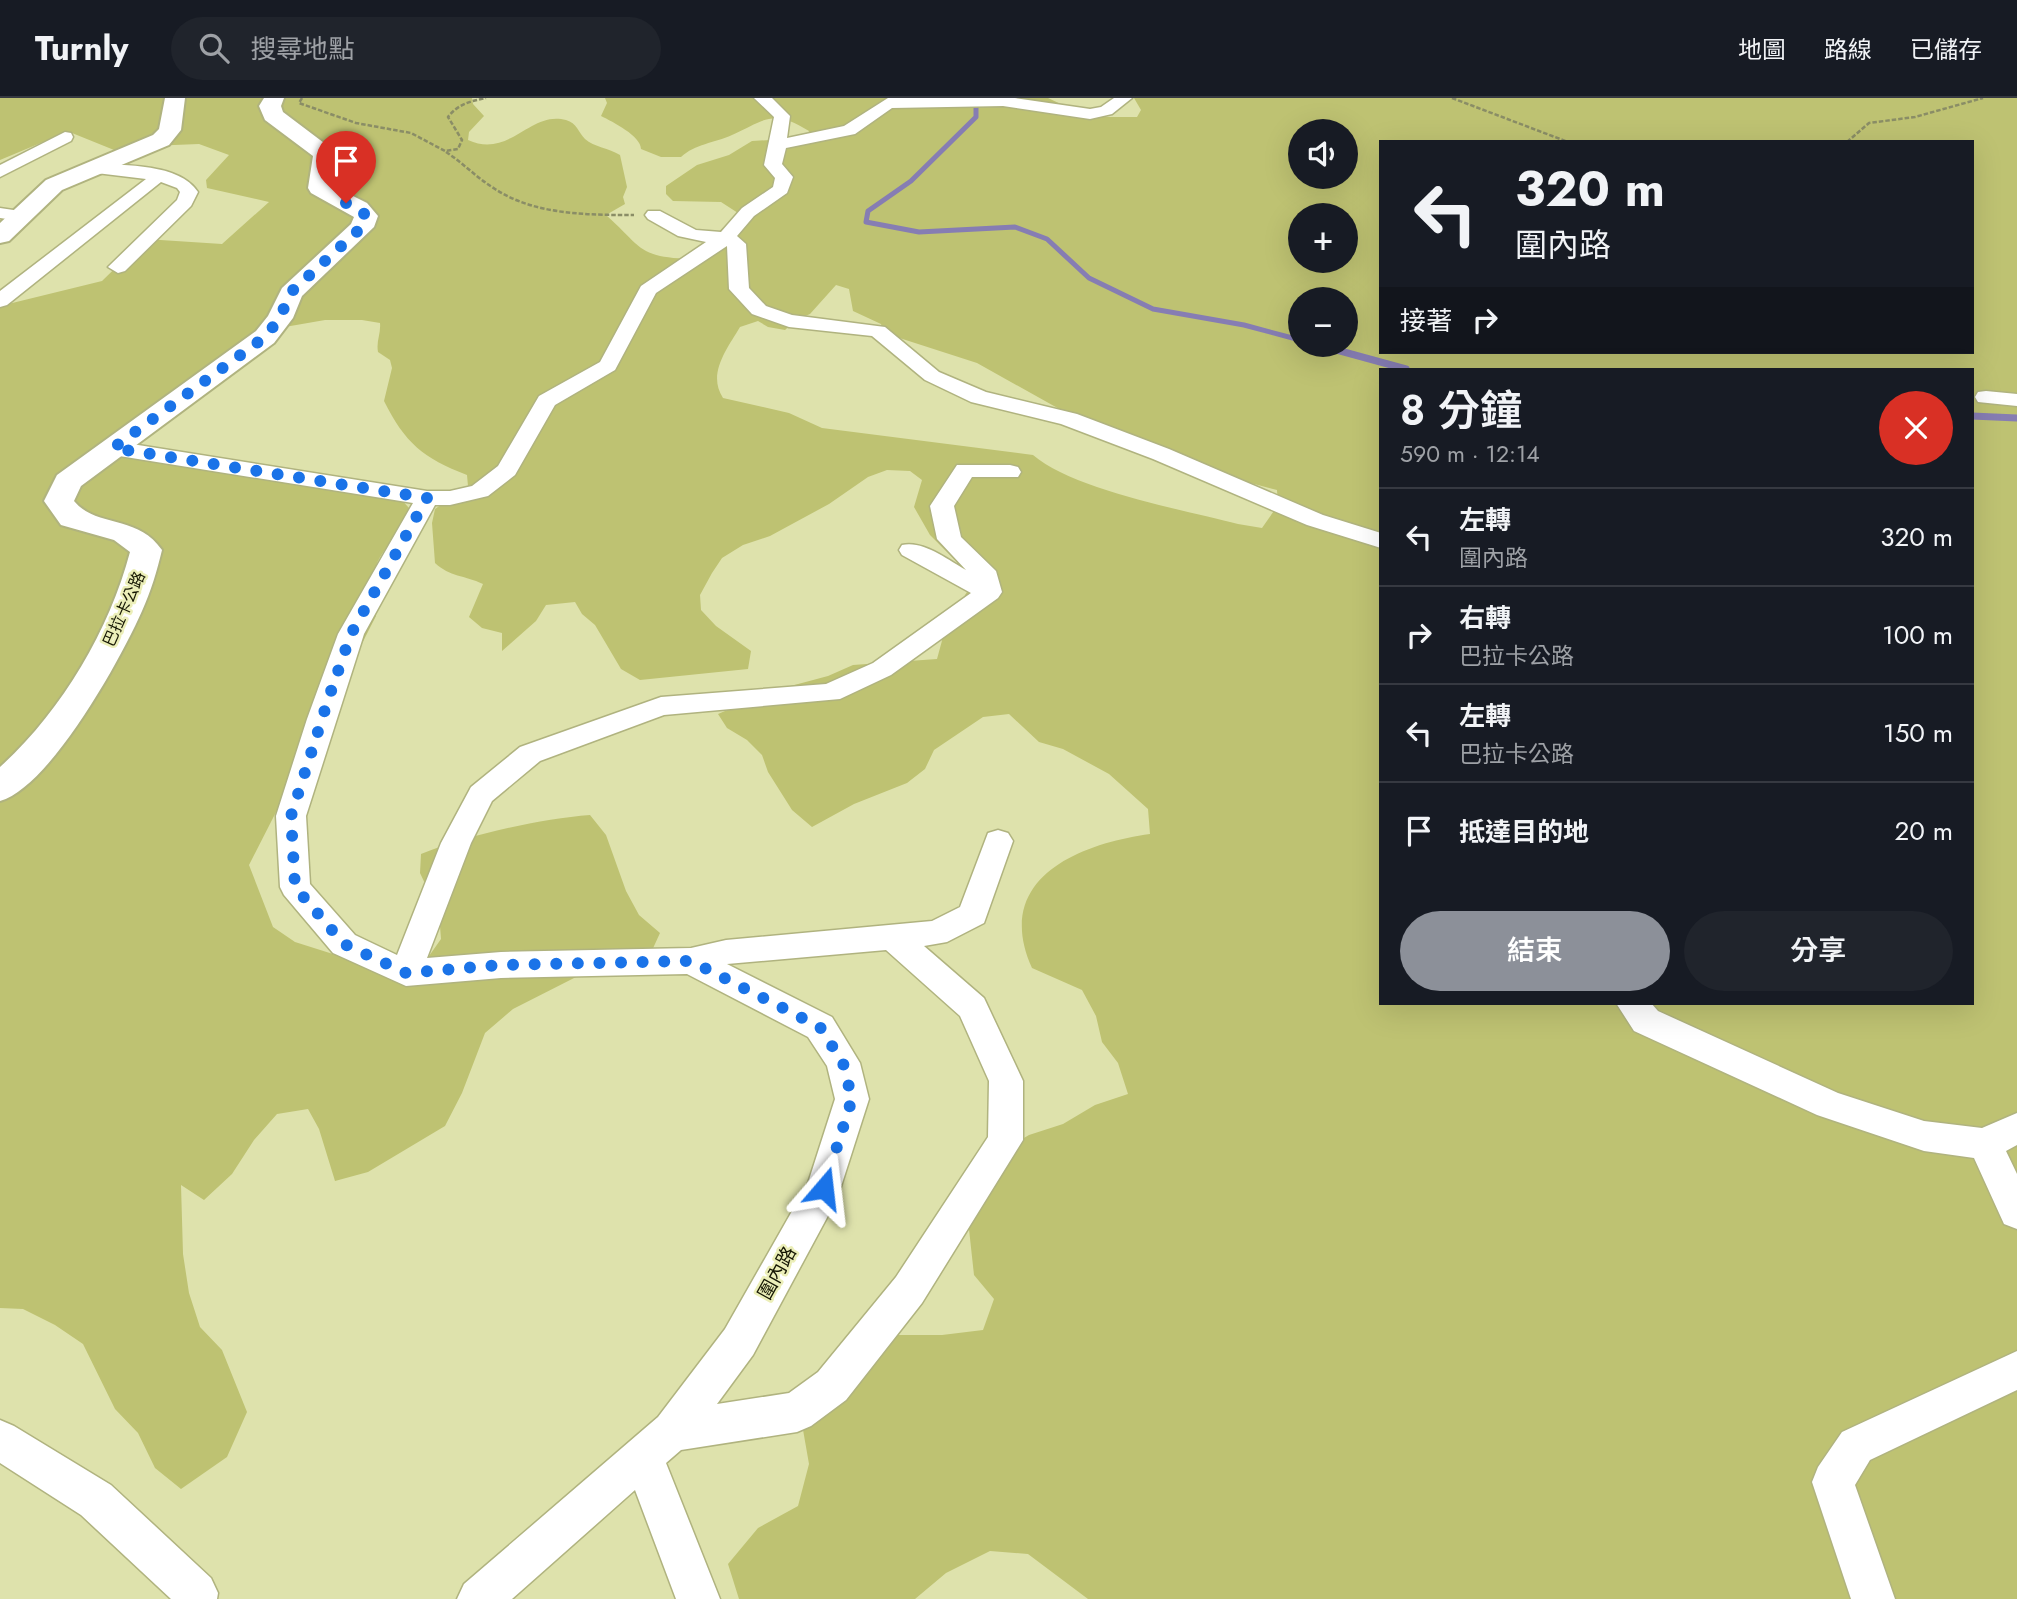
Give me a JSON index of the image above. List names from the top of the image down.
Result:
{
  "streets": {
    "main road": ["巴拉卡公路"],
    "street": ["圍內路"]
  },
  "page": {
    "header": "Turnly",
    "search": "搜尋地點",
    "nav": ["地圖", "路線", "已儲存"],
    "map_buttons": ["+", "−"],
    "turn": ["320 m", "圍內路"],
    "then": "接著",
    "heading": ["8 分鐘", "590 m · 12:14"],
    "list": [
      {
        "name": "左轉",
        "note": "圍內路",
        "value": "320 m"
      },
      {
        "name": "右轉",
        "note": "巴拉卡公路",
        "value": "100 m"
      },
      {
        "name": "左轉",
        "note": "巴拉卡公路",
        "value": "150 m"
      },
      {
        "name": "抵達目的地",
        "value": "20 m"
      }
    ],
    "buttons": ["結束", "分享"]
  }
}
